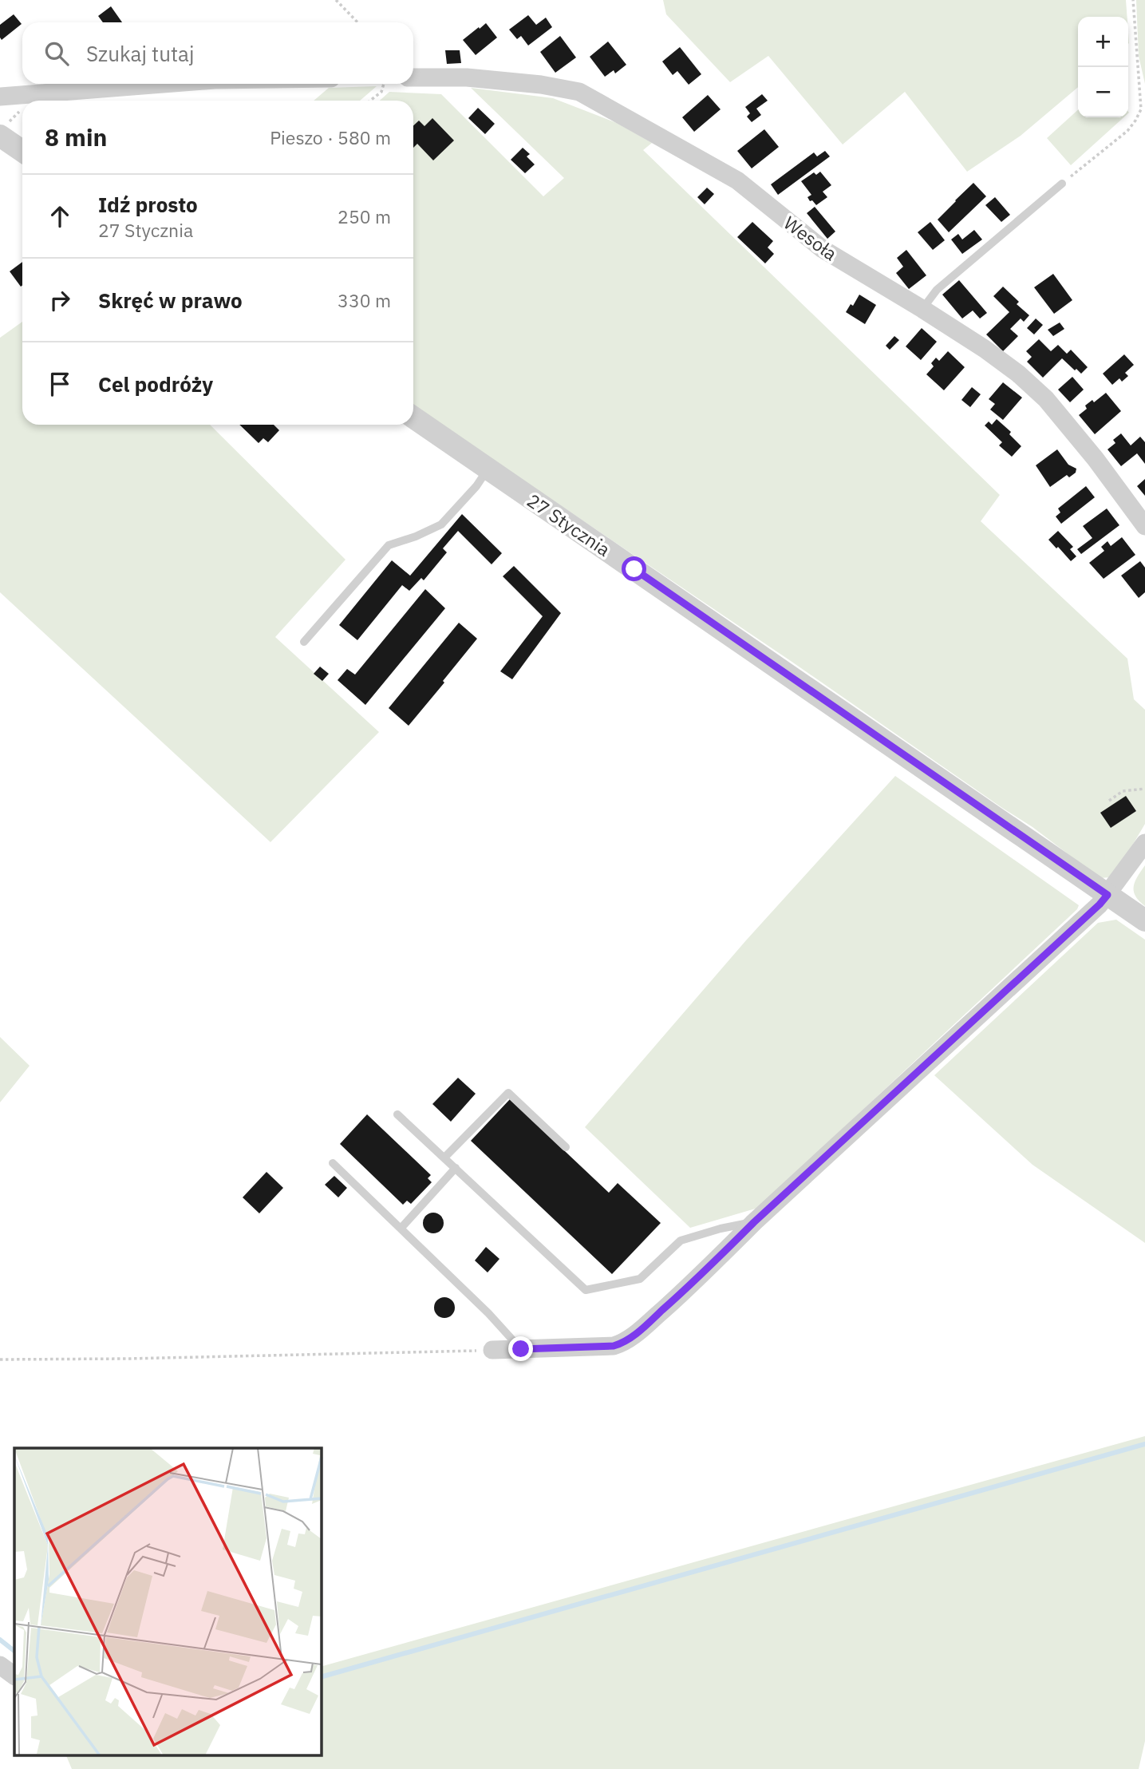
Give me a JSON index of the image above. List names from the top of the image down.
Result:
{
  "streets": {
    "street": ["Wesoła", "27 Stycznia"]
  },
  "page": {
    "map_buttons": ["+", "−"],
    "search": "Szukaj tutaj",
    "heading": ["8 min", "Pieszo · 580 m"],
    "list": [
      ["Idź prosto", "27 Stycznia", "250 m"],
      ["Skręć w prawo", "330 m"],
      "Cel podróży"
    ]
  }
}
